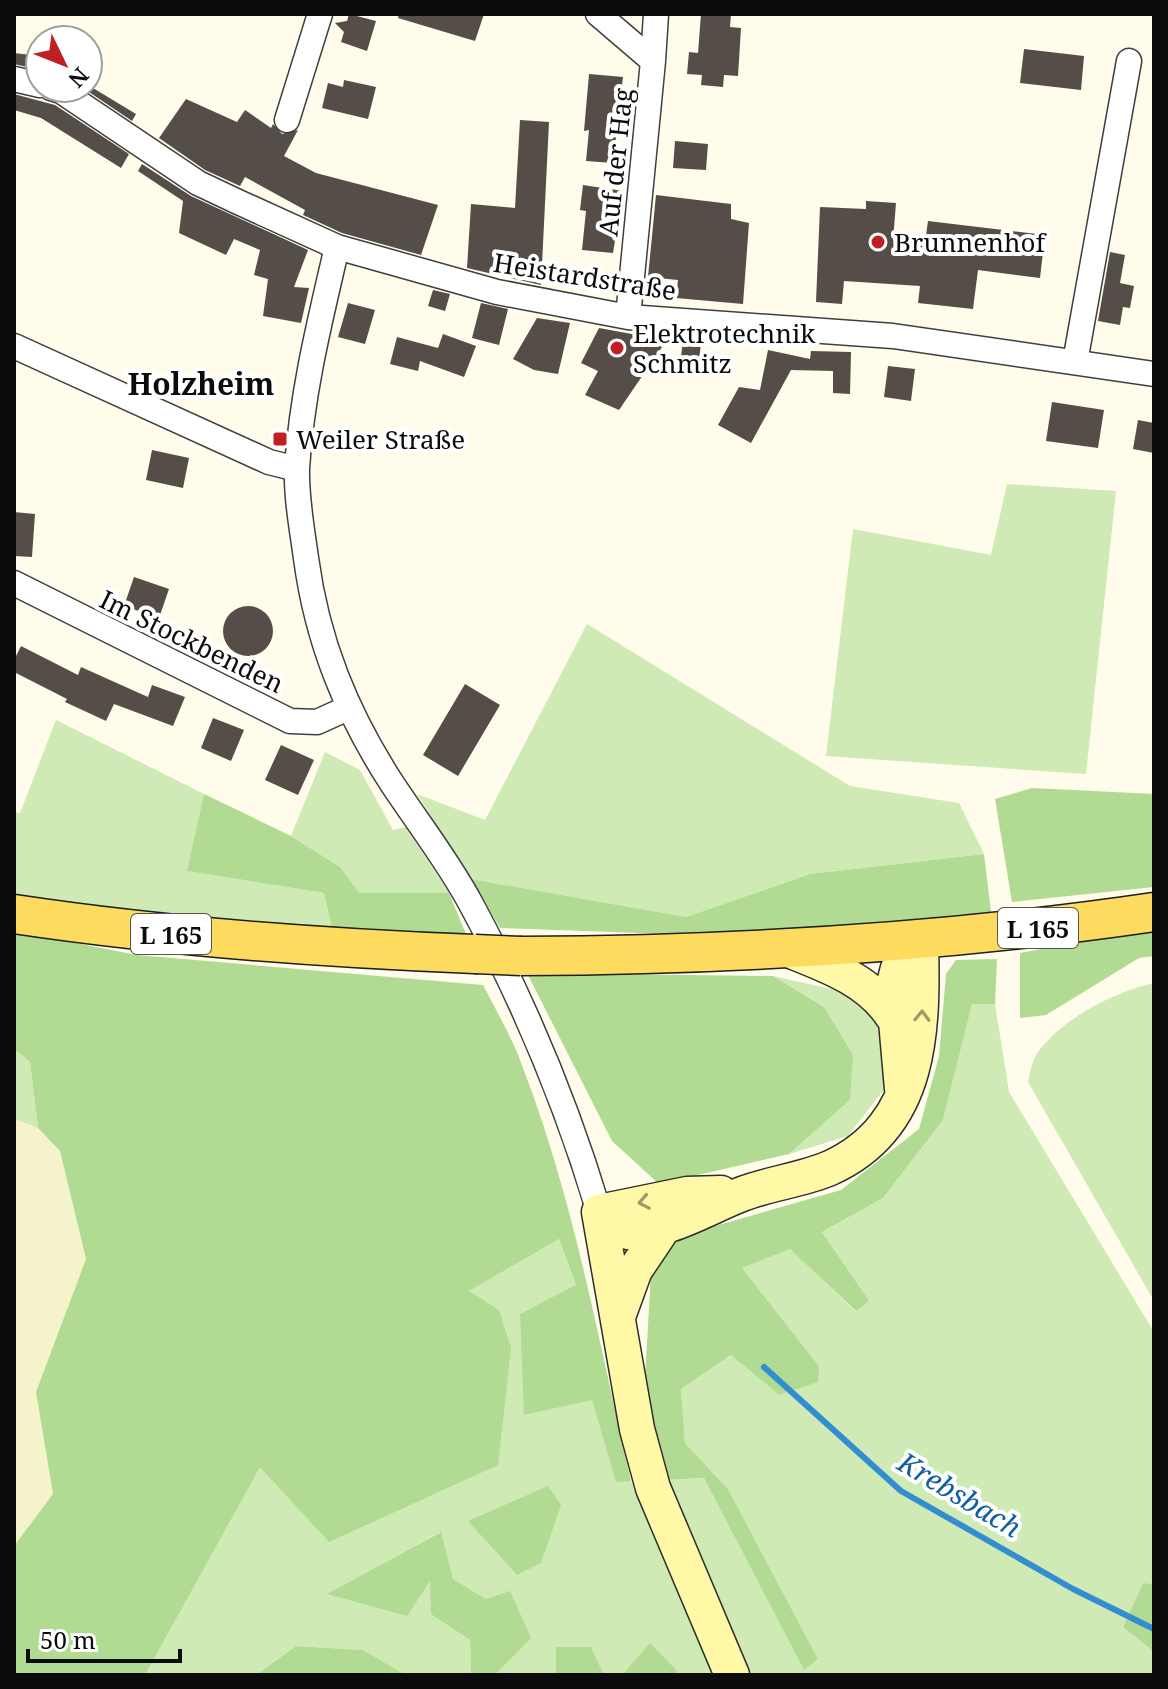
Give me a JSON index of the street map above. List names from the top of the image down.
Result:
{
  "streets": {
    "main road": ["L 165"],
    "street": ["Auf der Hag", "Heistardstraße", "Im Stockbenden"]
  },
  "crossings": [
    ["Auf der Hag", "Heistardstraße"]
  ],
  "districts": ["Holzheim"],
  "water": ["Krebsbach"],
  "places": {
    "other": ["Brunnenhof", "Elektrotechnik Schmitz"],
    "transit": ["Weiler Straße"]
  },
  "scale_bar": "50 m",
  "north": "bottom right"
}
